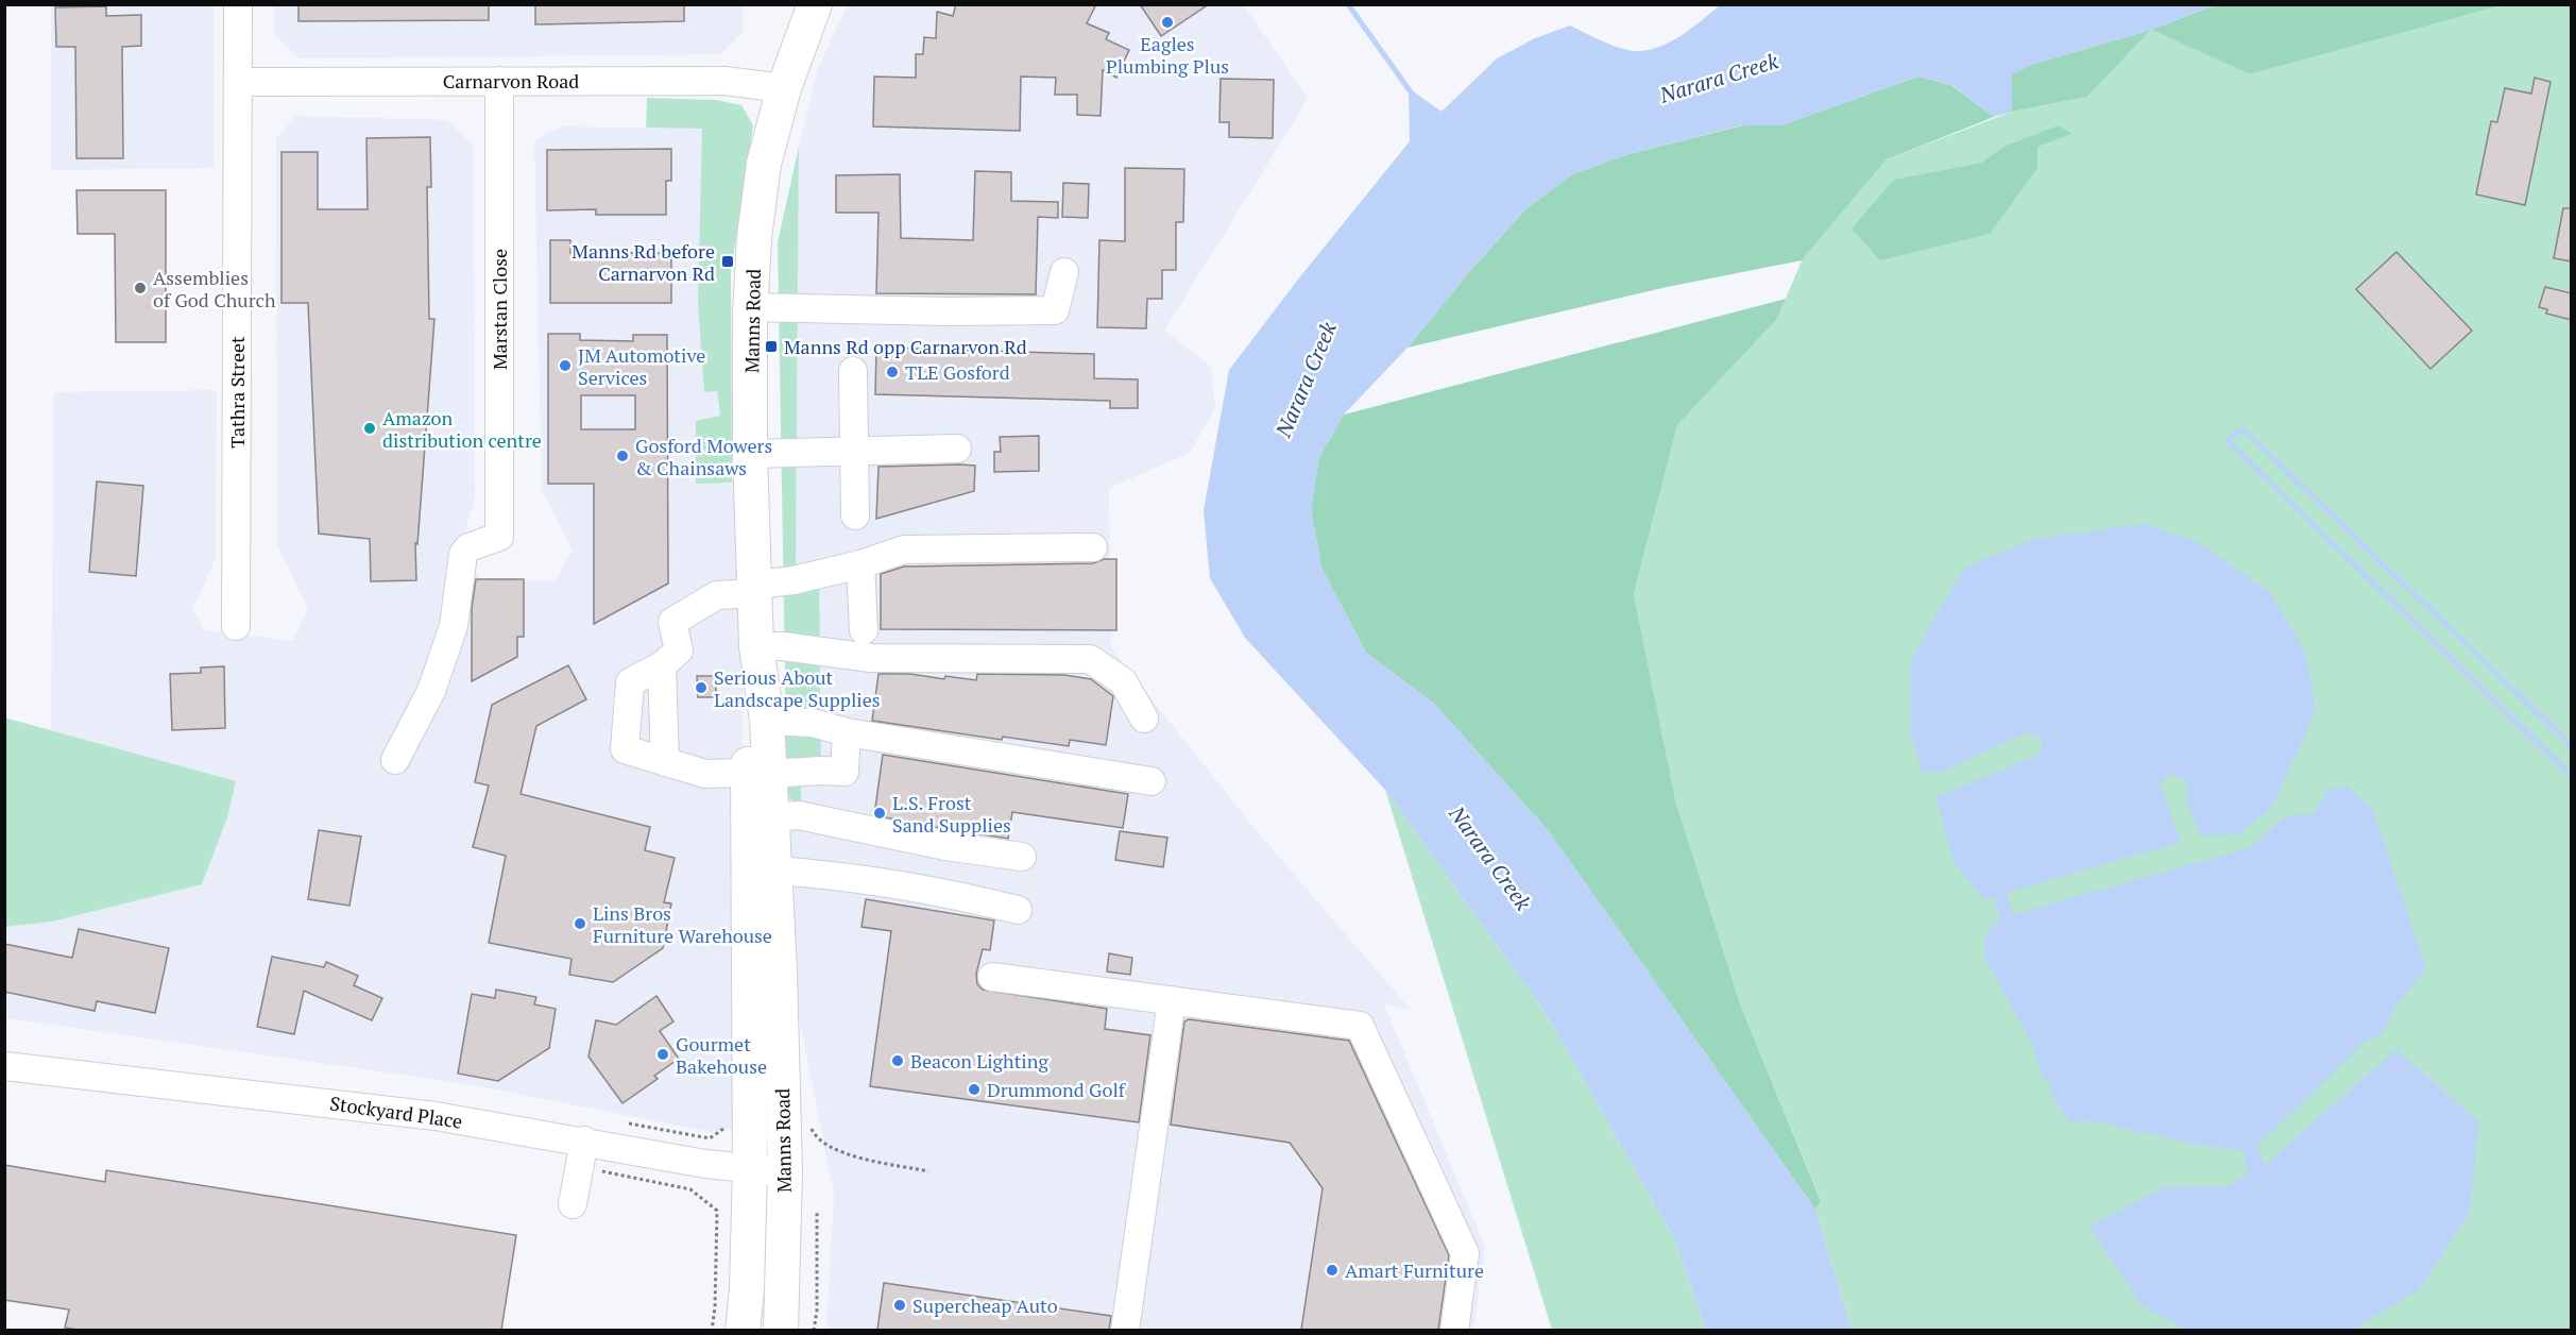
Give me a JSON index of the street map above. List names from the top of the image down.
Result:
{
  "streets": {
    "main road": ["Manns Road"],
    "street": [
      "Carnarvon Road",
      "Marstan Close",
      "Tathra Street",
      "Stockyard Place"
    ]
  },
  "crossings": [
    ["Carnarvon Road", "Marstan Close"],
    ["Carnarvon Road", "Manns Road"],
    ["Carnarvon Road", "Tathra Street"],
    ["Manns Road", "Stockyard Place"]
  ],
  "water": ["Narara Creek"],
  "places": {
    "other": [
      "Eagles Plumbing Plus",
      "Assemblies of God Church",
      "JM Automotive Services",
      "TLE Gosford",
      "Amazon distribution centre",
      "Gosford Mowers & Chainsaws",
      "Serious About Landscape Supplies",
      "L.S. Frost Sand Supplies",
      "Lins Bros Furniture Warehouse",
      "Gourmet Bakehouse",
      "Beacon Lighting",
      "Drummond Golf",
      "Amart Furniture",
      "Supercheap Auto"
    ],
    "transit": ["Manns Rd before Carnarvon Rd", "Manns Rd opp Carnarvon Rd"]
  }
}
